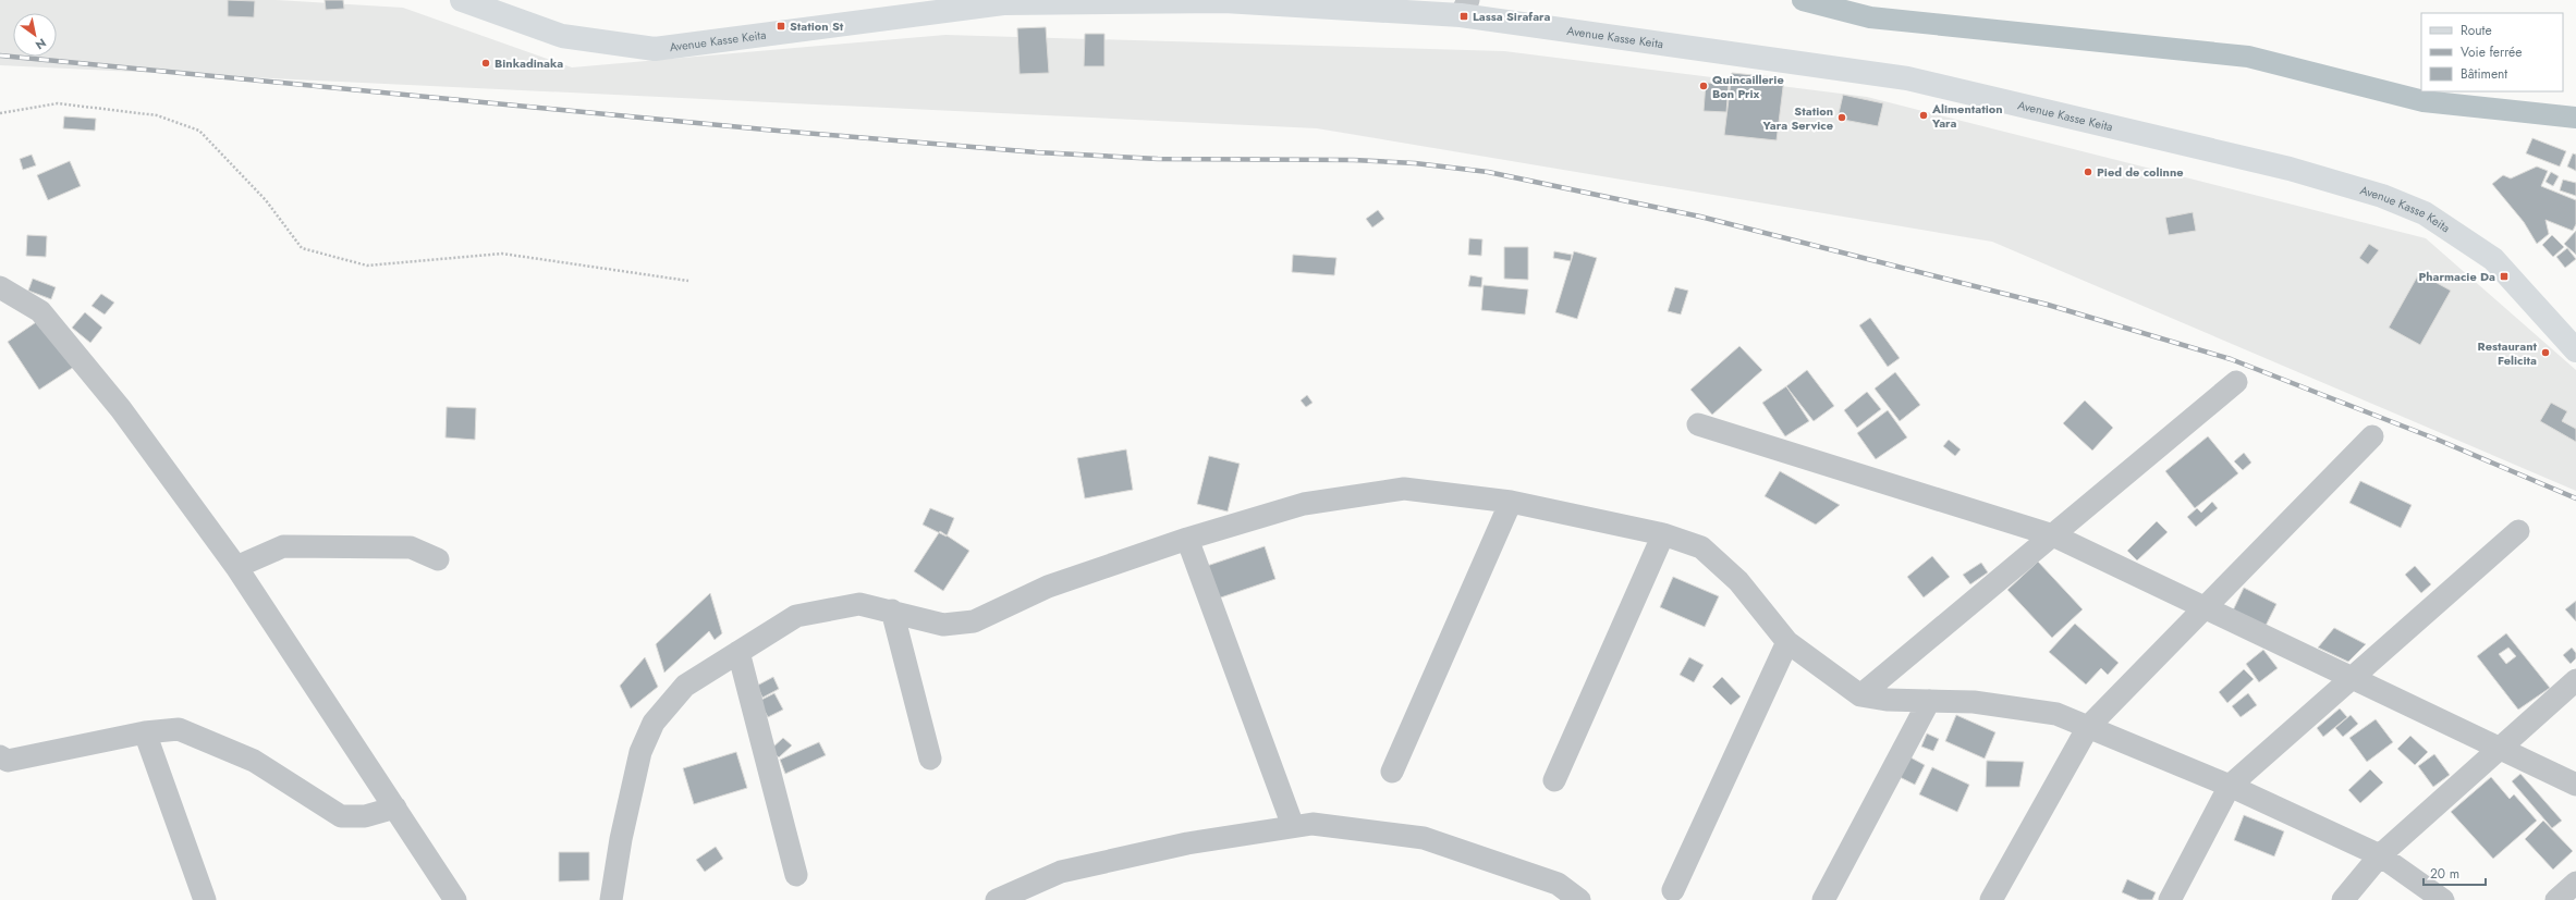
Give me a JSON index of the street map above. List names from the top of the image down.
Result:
{
  "streets": {
    "main road": ["Avenue Kasse Keita"]
  },
  "places": {
    "transit": ["Lassa Sirafara", "Station St", "Pharmacie Da"],
    "other": [
      "Binkadinaka",
      "Quincaillerie Bon Prix",
      "Alimentation Yara",
      "Station Yara Service",
      "Pied de colinne",
      "Restaurant Felicita"
    ]
  },
  "legend": ["Route", "Voie ferrée", "Bâtiment"],
  "scale_bar": "20 m",
  "north": "bottom right"
}
